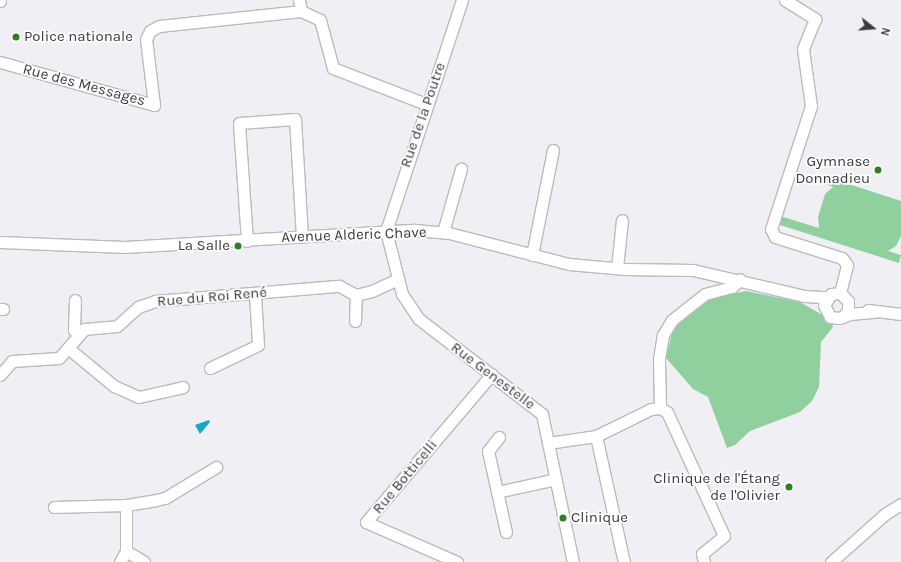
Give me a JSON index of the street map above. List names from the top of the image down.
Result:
{
  "streets": {
    "street": [
      "Rue des Messages",
      "Rue de la Poutre",
      "Avenue Alderic Chave",
      "Rue du Roi René",
      "Rue Genestelle",
      "Rue Botticelli"
    ]
  },
  "crossings": [
    ["Rue des Messages", "Rue de la Poutre"],
    ["Rue de la Poutre", "Avenue Alderic Chave"],
    ["Rue de la Poutre", "Rue Genestelle"],
    ["Avenue Alderic Chave", "Rue Genestelle"],
    ["Rue Genestelle", "Rue Botticelli"]
  ],
  "places": [
    "Police nationale",
    "Gymnase Donnadieu",
    "La Salle",
    "Clinique de l'Étang de l'Olivier",
    "Clinique"
  ],
  "north": "right"
}
